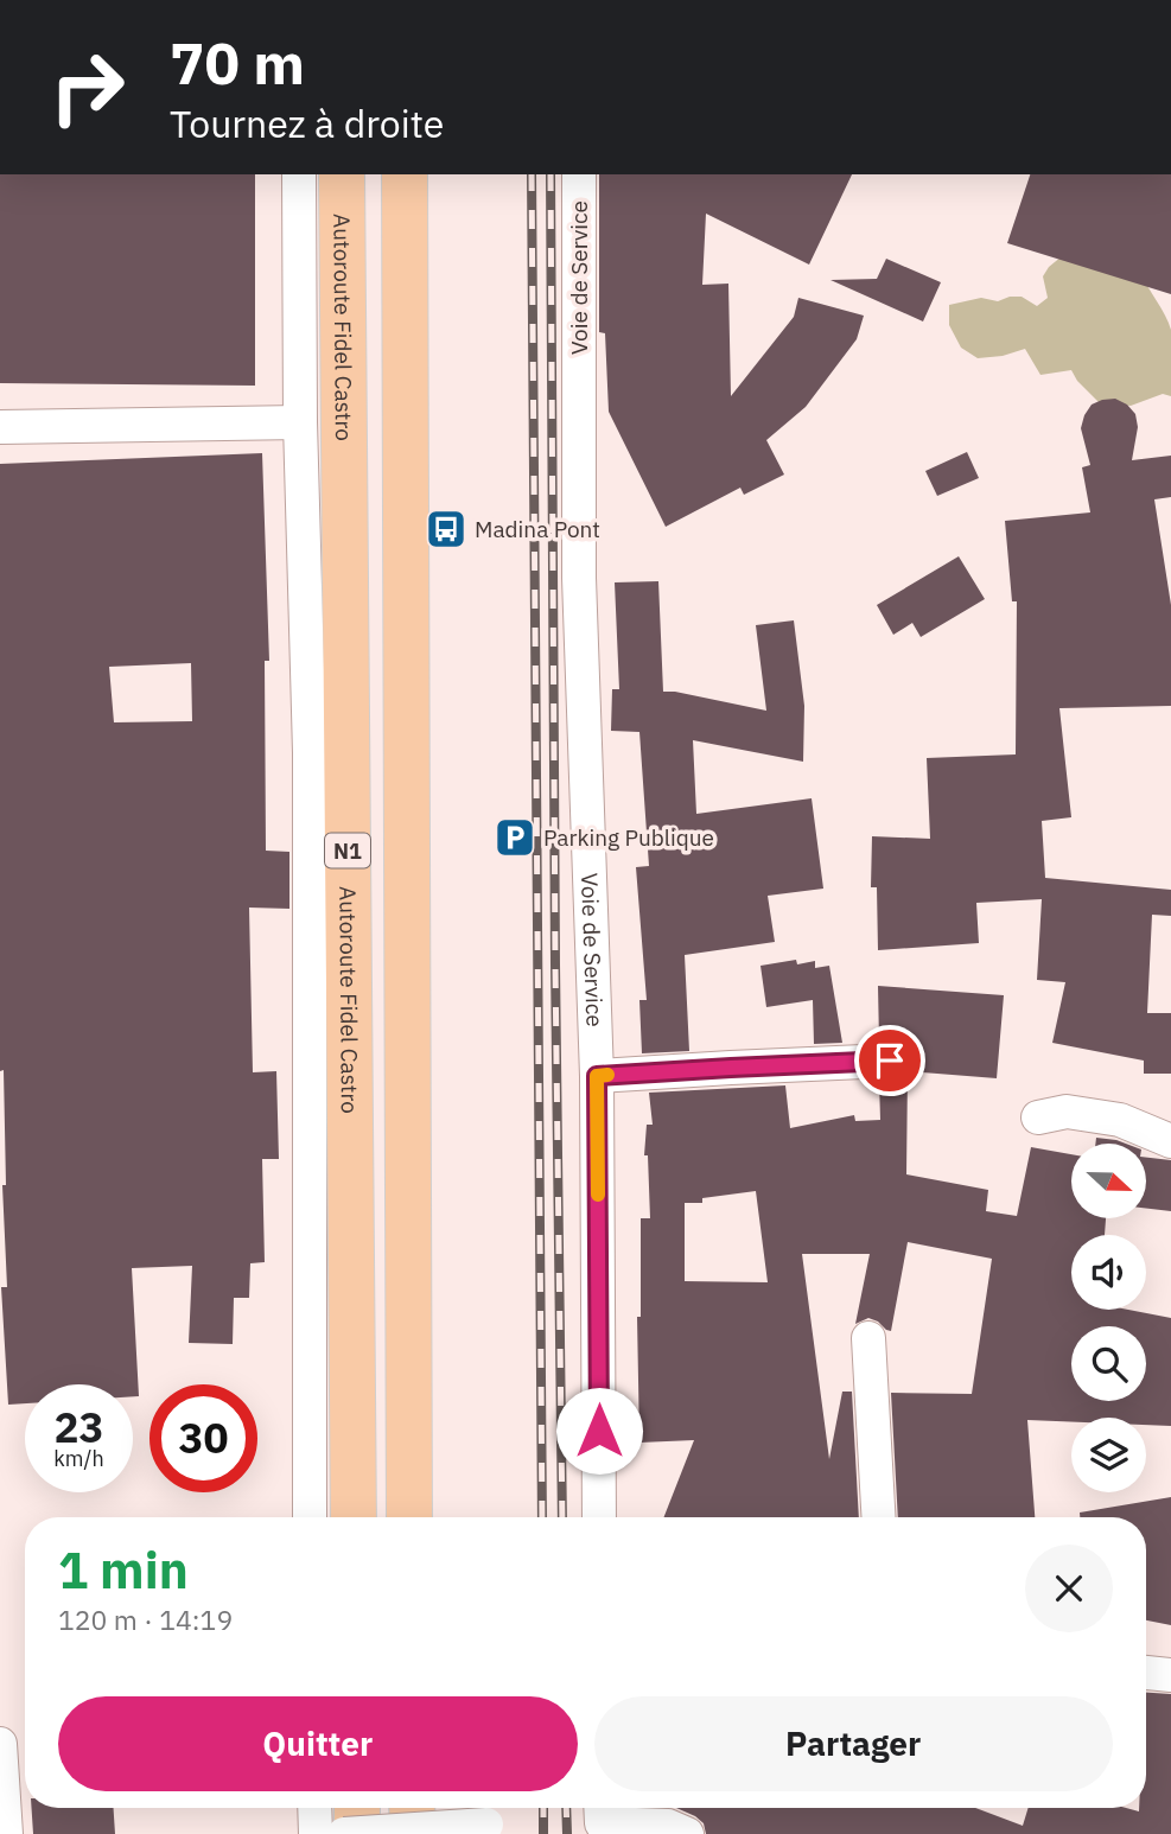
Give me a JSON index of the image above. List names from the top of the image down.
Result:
{
  "streets": {
    "highway": ["Autoroute Fidel Castro", "N1"],
    "street": ["Voie de Service"]
  },
  "places": {
    "bus stop": ["Madina Pont"],
    "parking": ["Parking Publique"]
  },
  "north": "right",
  "page": {
    "turn": ["70 m", "Tournez à droite"],
    "speed": "23 km/h",
    "limit": "30",
    "heading": ["1 min", "120 m · 14:19"],
    "buttons": ["Quitter", "Partager"]
  }
}
